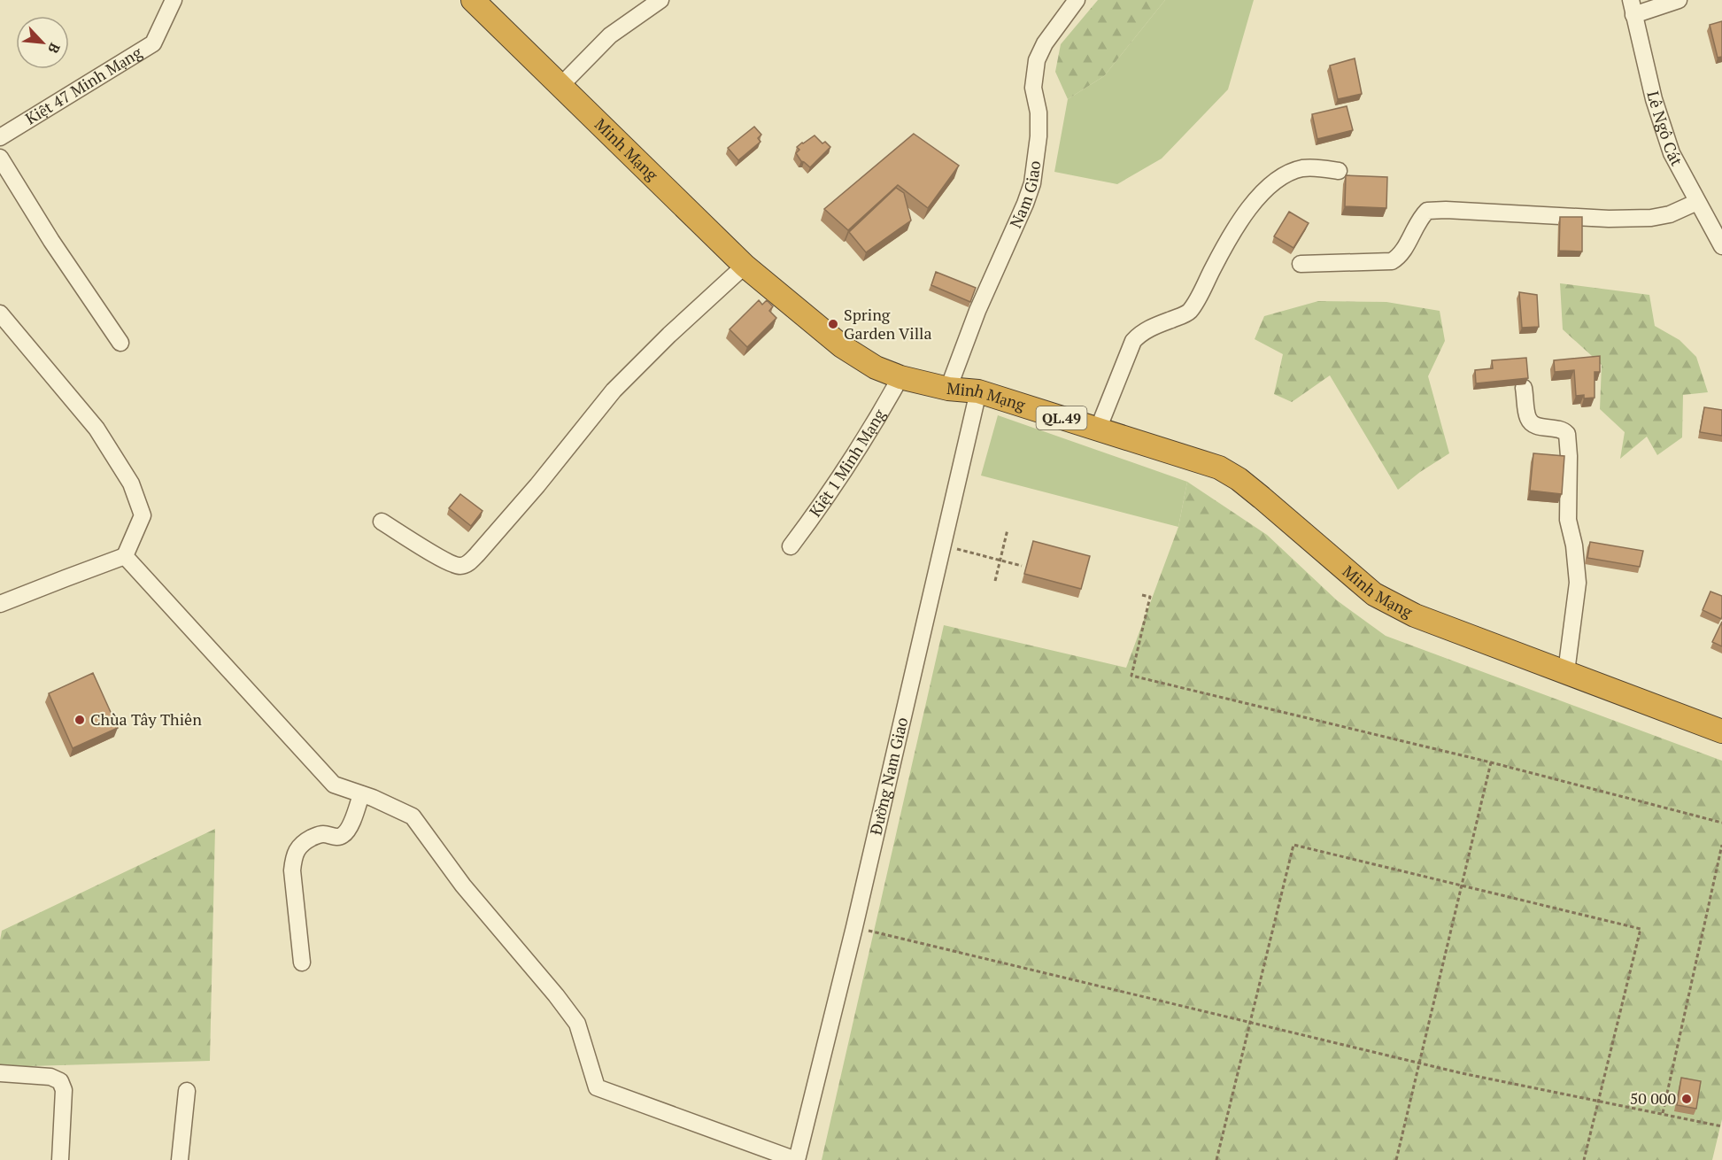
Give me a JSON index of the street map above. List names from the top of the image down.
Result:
{
  "streets": {
    "highway": ["Minh Mạng", "QL.49"],
    "street": [
      "Kiệt 47 Minh Mạng",
      "Lê Ngô Cát",
      "Nam Giao",
      "Kiệt 1 Minh Mạng",
      "Đường Nam Giao"
    ]
  },
  "crossings": [
    ["Minh Mạng", "Nam Giao"],
    ["Minh Mạng", "Kiệt 1 Minh Mạng"],
    ["Minh Mạng", "Đường Nam Giao"]
  ],
  "places": ["Spring Garden Villa", "Chùa Tây Thiên", "50 000"],
  "north": "bottom right"
}
